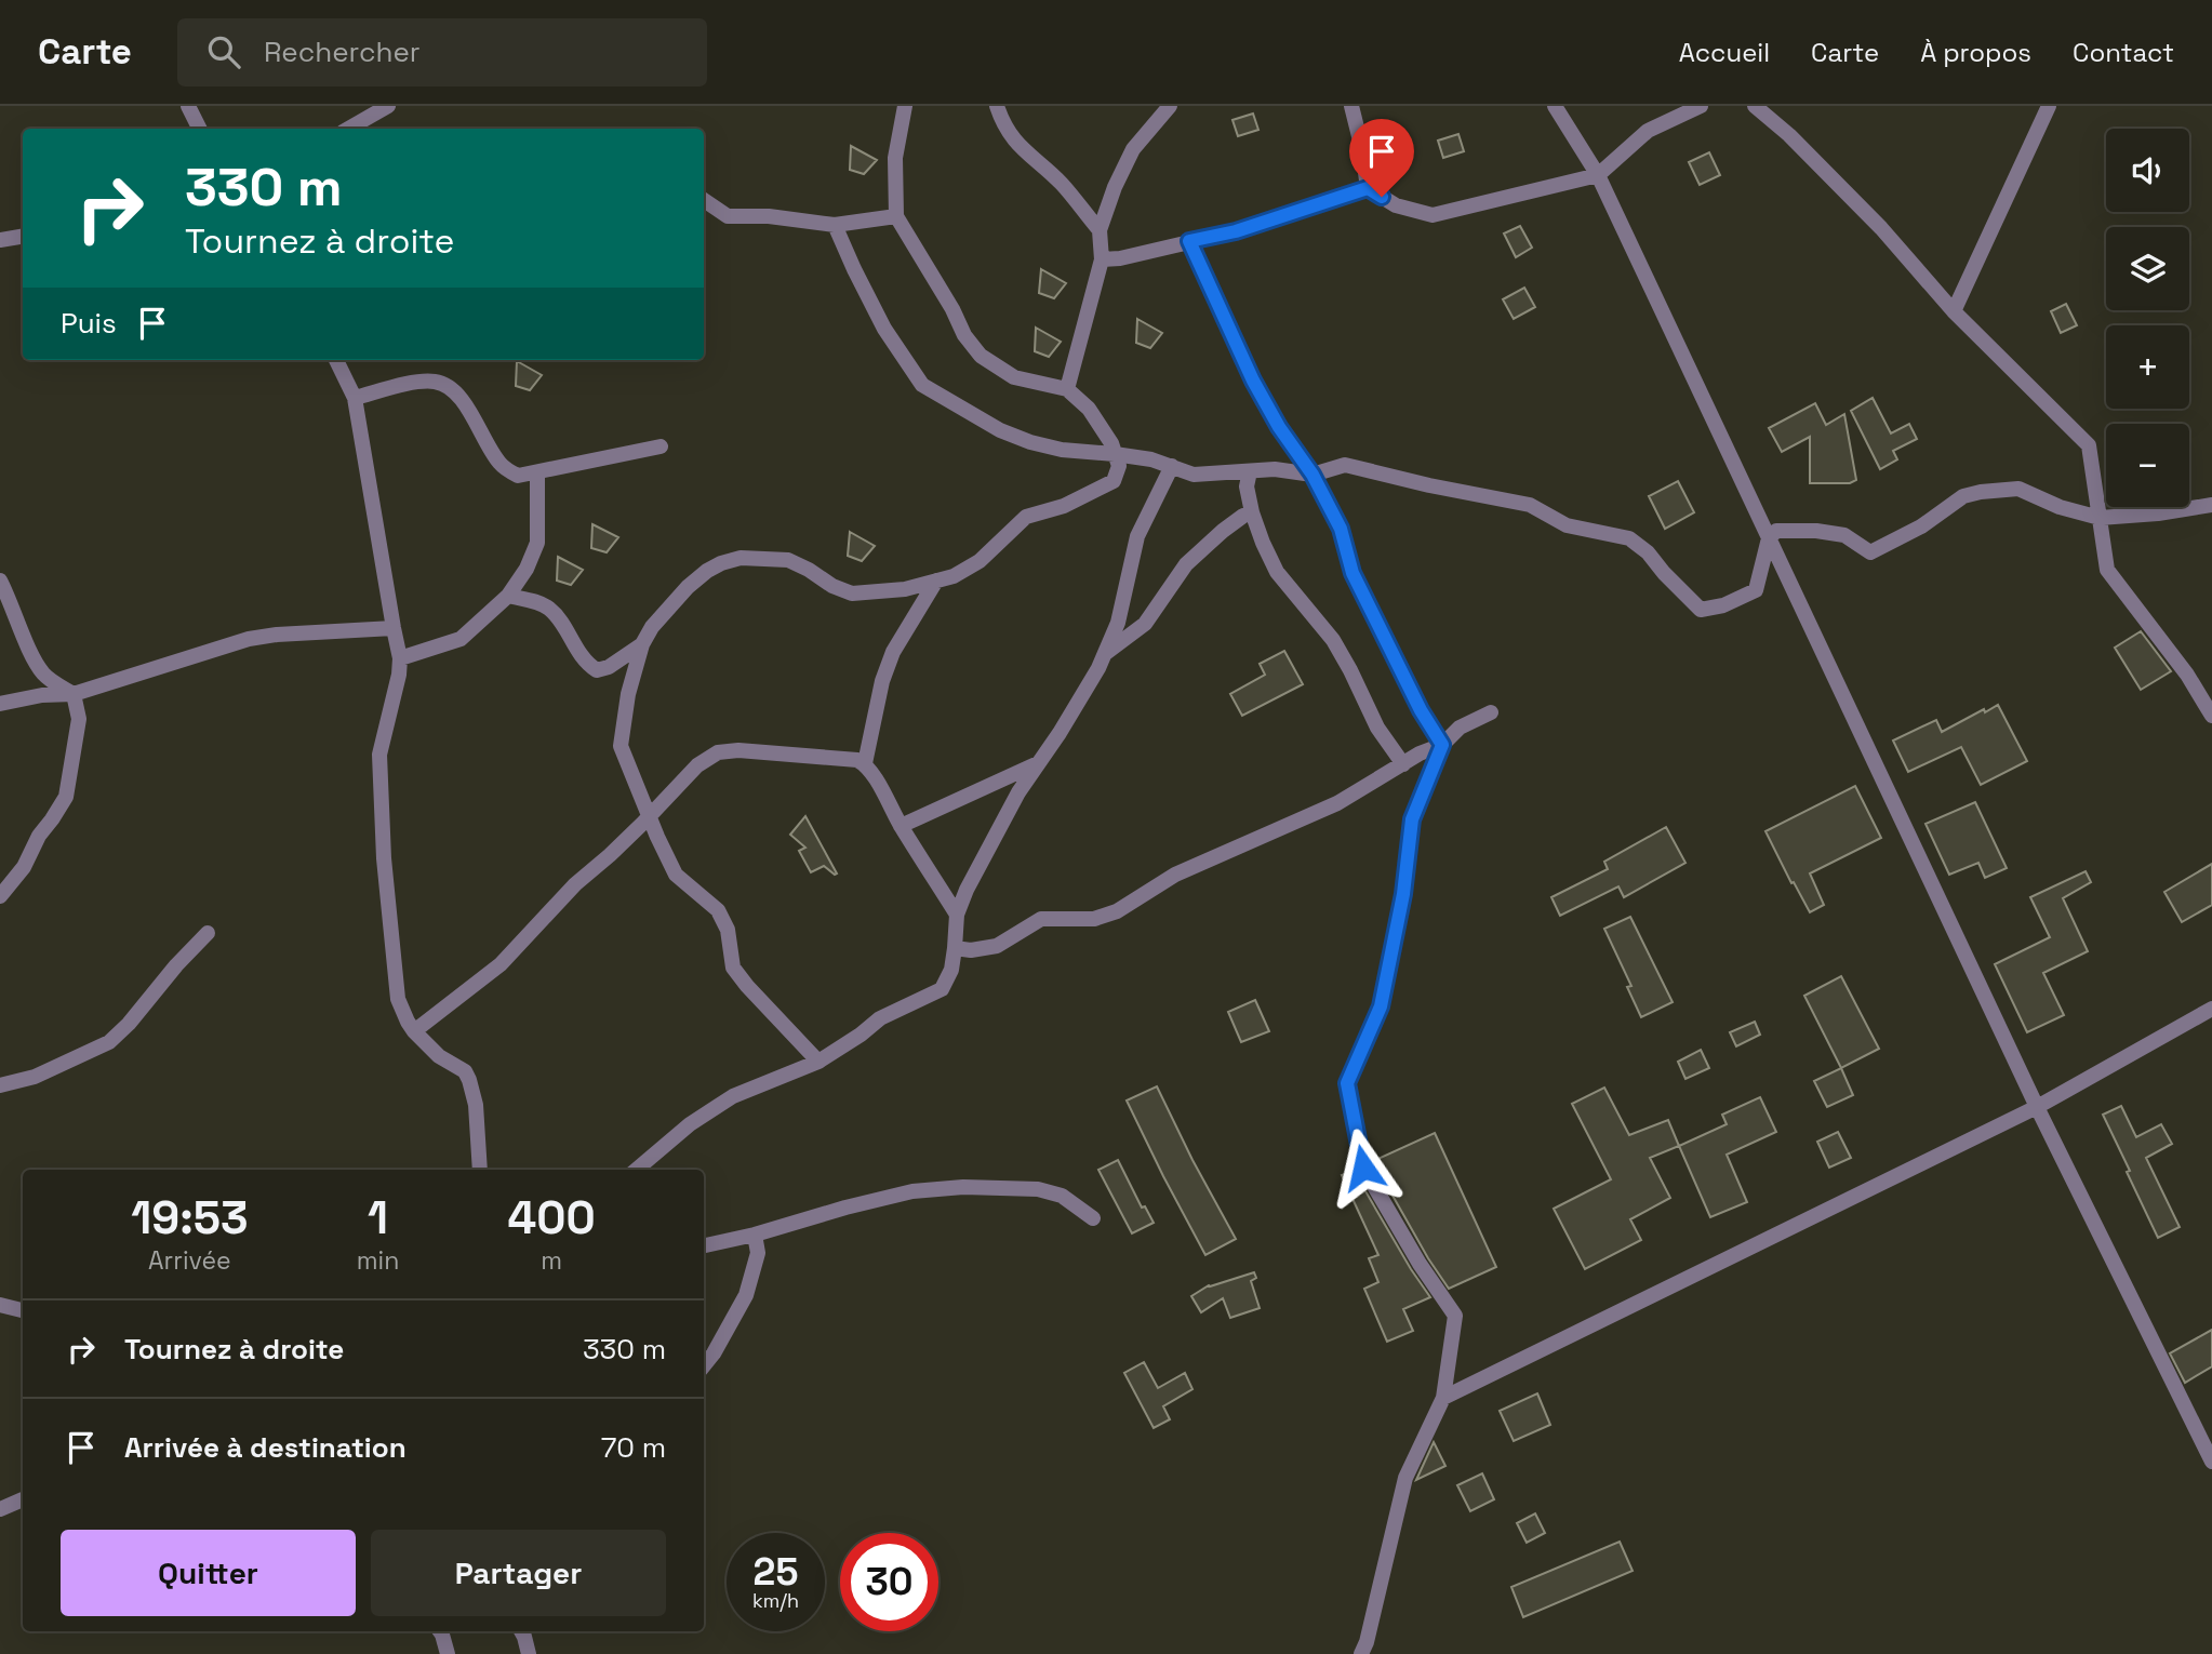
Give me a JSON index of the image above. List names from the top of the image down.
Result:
{
  "page": {
    "header": "Carte",
    "search": "Rechercher",
    "nav": [
      "Accueil",
      "Carte",
      "À propos",
      "Contact"
    ],
    "map_buttons": ["+", "−"],
    "turn": ["330 m", "Tournez à droite"],
    "then": "Puis",
    "eta": [
      "19:53",
      "Arrivée",
      "1",
      "min",
      "400",
      "m"
    ],
    "list": [
      {
        "name": "Tournez à droite",
        "value": "330 m"
      },
      {
        "name": "Arrivée à destination",
        "value": "70 m"
      }
    ],
    "buttons": ["Quitter", "Partager"],
    "speed": "25 km/h",
    "limit": "30"
  }
}
